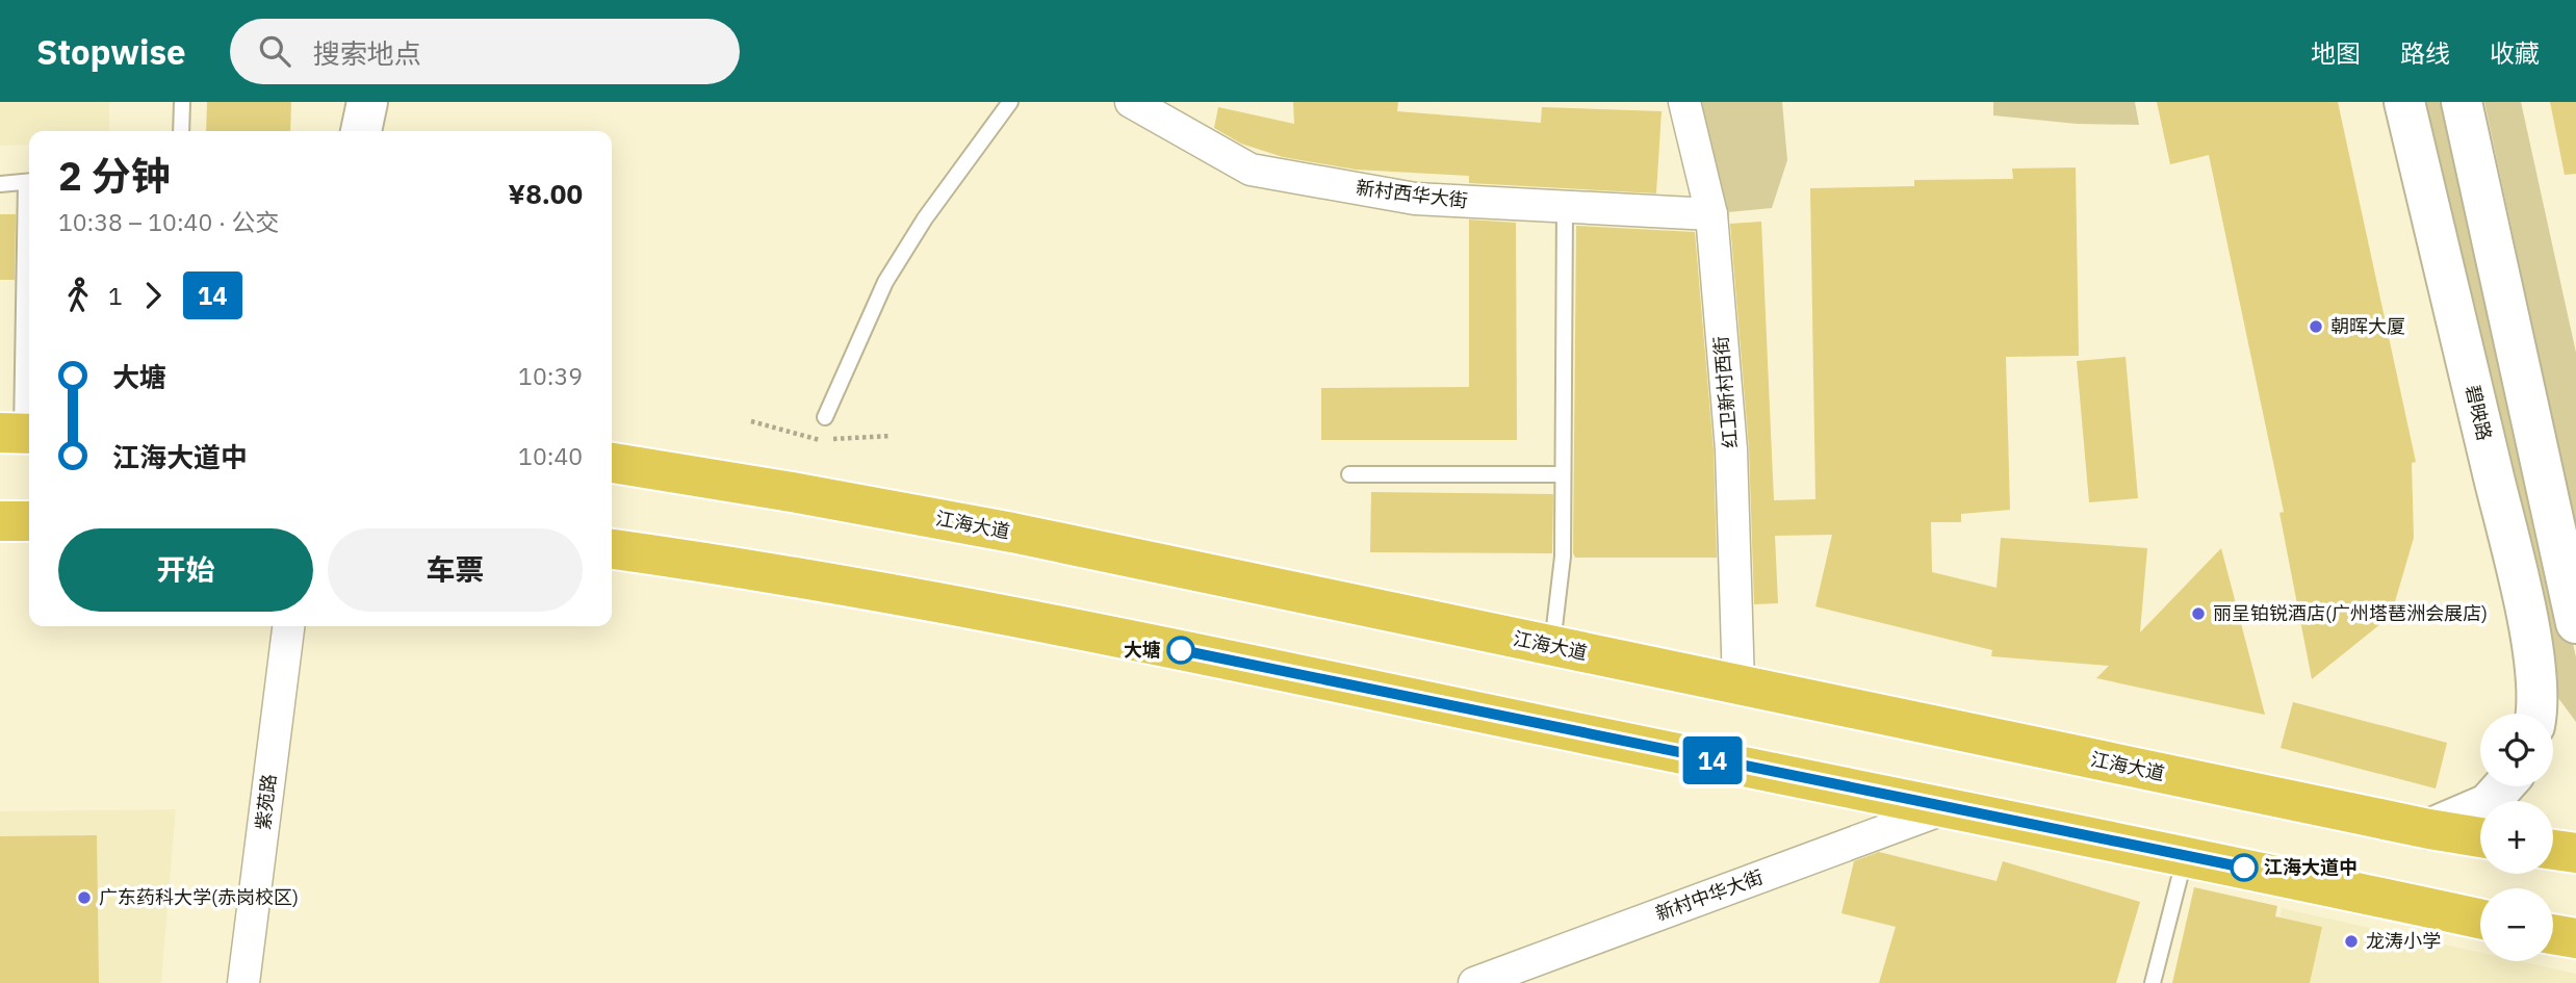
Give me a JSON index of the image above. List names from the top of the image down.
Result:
{
  "streets": {
    "highway": ["江海大道"],
    "main road": ["碧映路"],
    "street": [
      "新村西华大街",
      "红卫新村西街",
      "紫苑路",
      "新村中华大街"
    ]
  },
  "crossings": [
    ["新村西华大街", "红卫新村西街"],
    ["红卫新村西街", "江海大道"]
  ],
  "places": [
    "朝晖大厦",
    "丽呈铂锐酒店(广州塔琶洲会展店)",
    "大塘",
    "江海大道中",
    "广东药科大学(赤岗校区)",
    "龙涛小学"
  ],
  "lines": ["bus line 14"],
  "page": {
    "header": "Stopwise",
    "search": "搜索地点",
    "nav": ["地图", "路线", "收藏"],
    "on_map": "14",
    "heading": ["2 分钟", "10:38 – 10:40 · 公交", "¥8.00"],
    "legs": ["1", "14"],
    "list": [
      {
        "name": "大塘",
        "value": "10:39"
      },
      {
        "name": "江海大道中",
        "value": "10:40"
      }
    ],
    "buttons": ["开始", "车票"],
    "map_buttons": ["+", "−"]
  }
}
